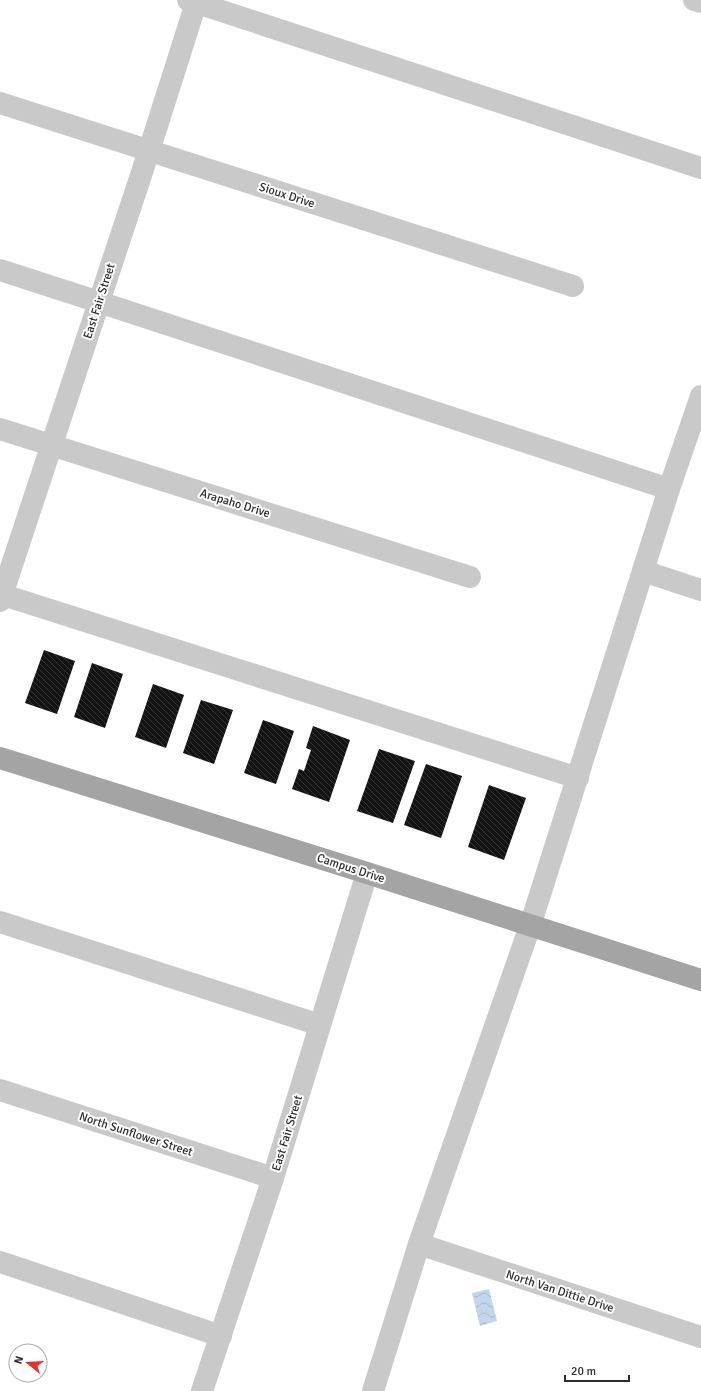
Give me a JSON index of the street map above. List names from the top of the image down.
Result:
{
  "streets": {
    "main road": ["Campus Drive"],
    "street": [
      "Sioux Drive",
      "East Fair Street",
      "Arapaho Drive",
      "North Sunflower Street",
      "North Van Dittie Drive"
    ]
  },
  "crossings": [
    ["Sioux Drive", "East Fair Street"],
    ["East Fair Street", "Arapaho Drive"],
    ["East Fair Street", "Campus Drive"],
    ["East Fair Street", "North Sunflower Street"]
  ],
  "scale_bar": "20 m",
  "north": "left"
}
